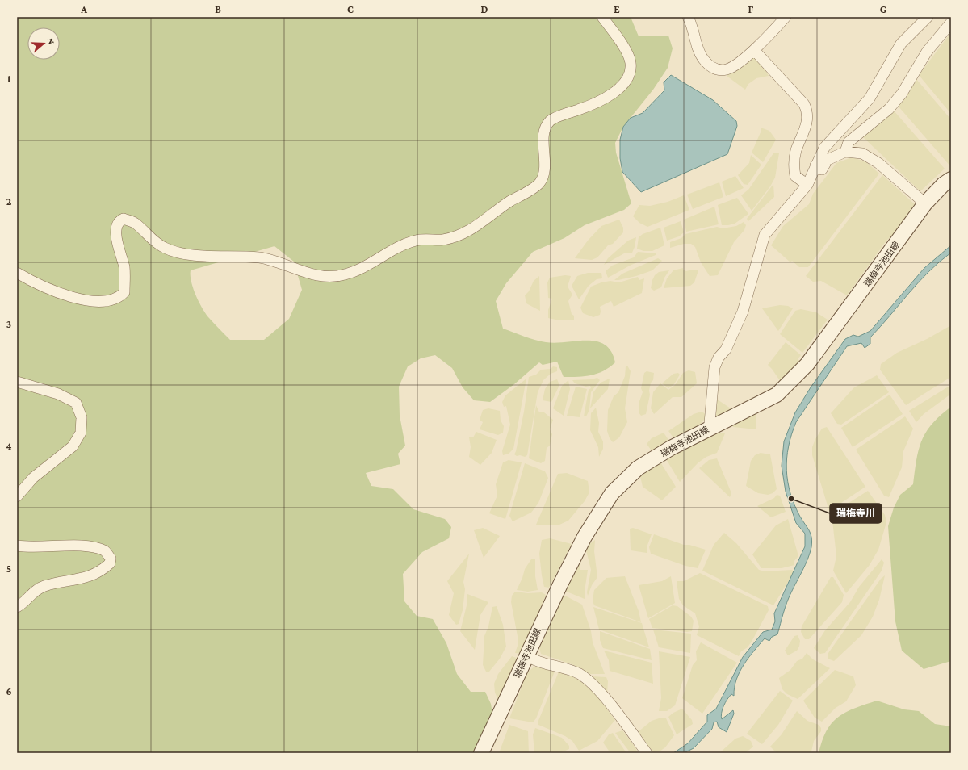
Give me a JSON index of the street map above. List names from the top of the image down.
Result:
{
  "streets": {
    "main road": ["瑞梅寺池田線"]
  },
  "places": ["瑞梅寺川"],
  "north": "right",
  "grid": {
    "columns": [
      "A",
      "B",
      "C",
      "D",
      "E",
      "F",
      "G"
    ],
    "rows": [
      "1",
      "2",
      "3",
      "4",
      "5",
      "6"
    ]
  }
}
